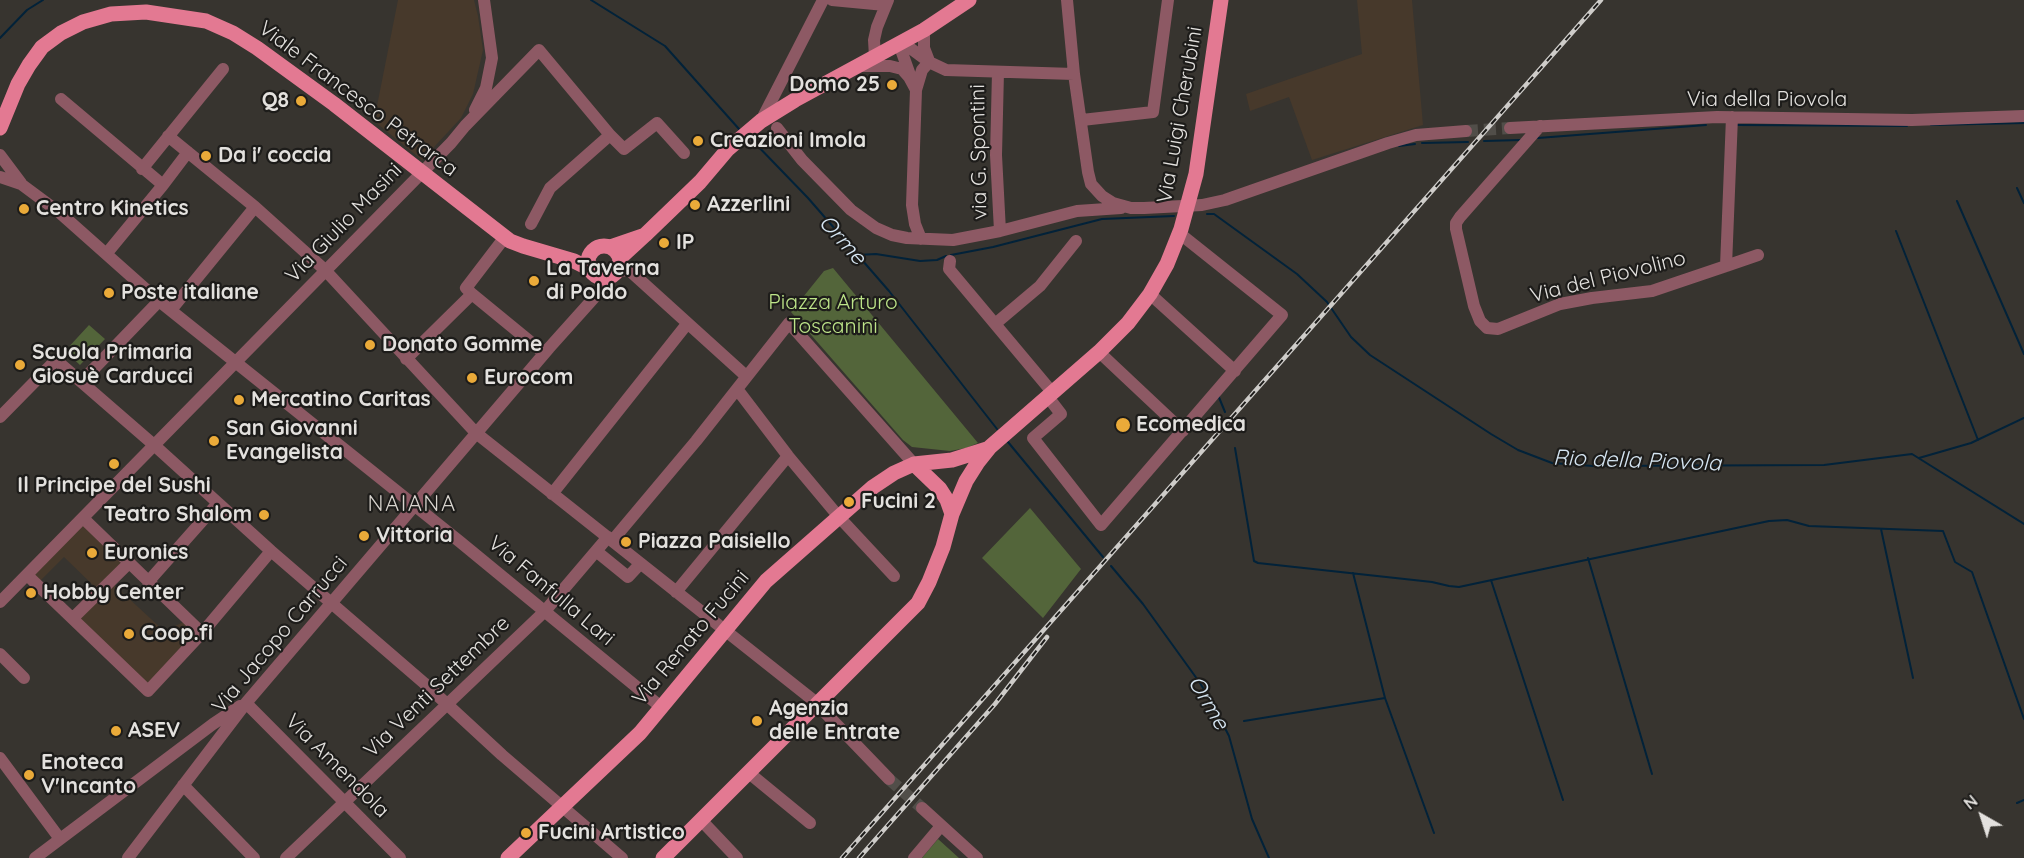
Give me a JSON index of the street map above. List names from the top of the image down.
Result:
{
  "streets": {
    "main road": ["Viale Francesco Petrarca", "Via Luigi Cherubini", "Via Renato Fucini"],
    "street": [
      "Via della Piovola",
      "via G. Spontini",
      "Via Giulio Masini",
      "Via del Piovolino",
      "Via Fanfulla Lari",
      "Via Jacopo Carrucci",
      "Via Venti Settembre",
      "Via Amendola"
    ]
  },
  "crossings": [
    ["Viale Francesco Petrarca", "Via Giulio Masini"],
    ["Viale Francesco Petrarca", "Via Jacopo Carrucci"],
    ["Via della Piovola", "Via del Piovolino"],
    ["Via Luigi Cherubini", "Via Renato Fucini"],
    ["Via Giulio Masini", "Via Fanfulla Lari"],
    ["Via Fanfulla Lari", "Via Jacopo Carrucci"],
    ["Via Fanfulla Lari", "Via Renato Fucini"],
    ["Via Fanfulla Lari", "Via Venti Settembre"],
    ["Via Jacopo Carrucci", "Via Amendola"],
    ["Via Renato Fucini", "Via Venti Settembre"],
    ["Via Venti Settembre", "Via Amendola"]
  ],
  "districts": ["NAIANA"],
  "water": ["Orme", "Rio della Piovola"],
  "parks": ["Piazza Arturo Toscanini"],
  "places": [
    "Domo 25",
    "Q8",
    "Creazioni Imola",
    "Da i' coccia",
    "Azzerlini",
    "Centro Kinetics",
    "IP",
    "La Taverna di Poldo",
    "Poste italiane",
    "Donato Gomme",
    "Scuola Primaria Giosuè Carducci",
    "Eurocom",
    "Mercatino Caritas",
    "Ecomedica",
    "San Giovanni Evangelista",
    "Il Principe del Sushi",
    "Fucini 2",
    "Teatro Shalom",
    "Vittoria",
    "Piazza Paisiello",
    "Euronics",
    "Hobby Center",
    "Coop.fi",
    "Agenzia delle Entrate",
    "ASEV",
    "Enoteca V'Incanto",
    "Fucini Artistico"
  ],
  "north": "top left"
}
